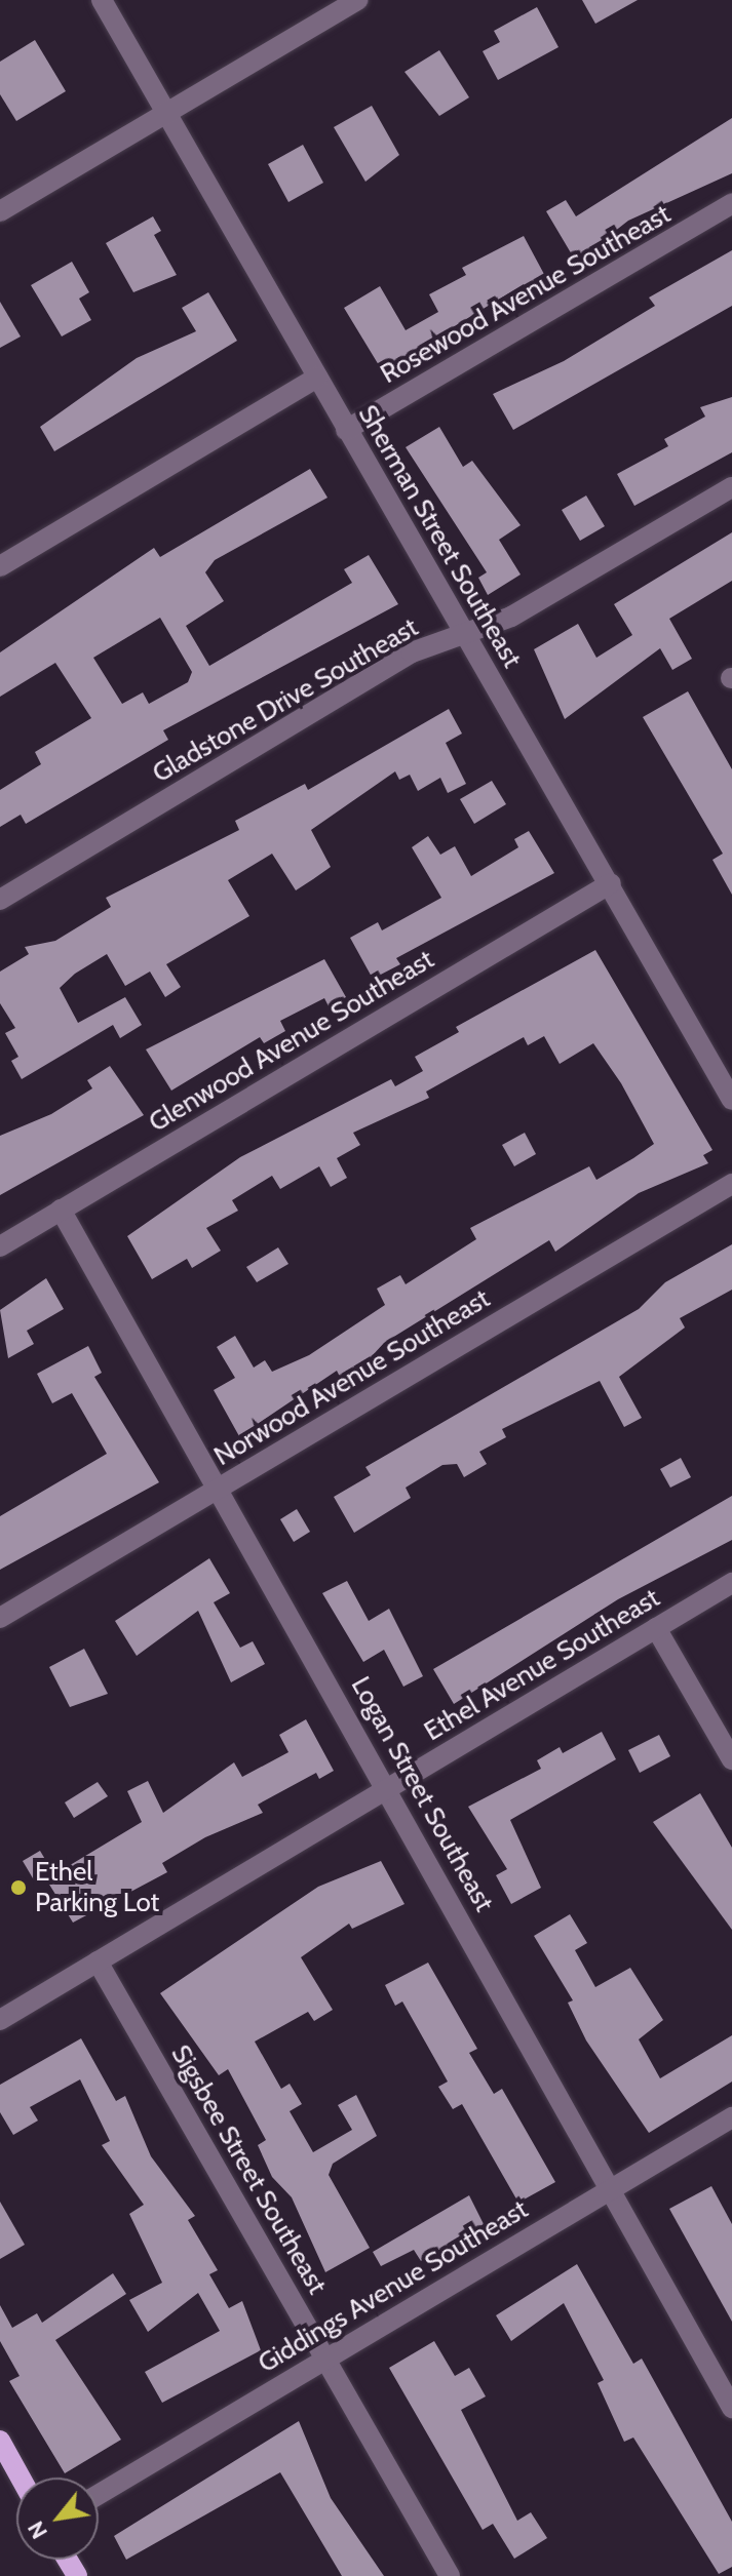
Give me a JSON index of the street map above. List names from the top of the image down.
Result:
{
  "streets": {
    "street": [
      "Rosewood Avenue Southeast",
      "Sherman Street Southeast",
      "Gladstone Drive Southeast",
      "Glenwood Avenue Southeast",
      "Norwood Avenue Southeast",
      "Ethel Avenue Southeast",
      "Logan Street Southeast",
      "Sigsbee Street Southeast",
      "Giddings Avenue Southeast"
    ]
  },
  "crossings": [
    ["Rosewood Avenue Southeast", "Sherman Street Southeast"],
    ["Sherman Street Southeast", "Gladstone Drive Southeast"],
    ["Sherman Street Southeast", "Glenwood Avenue Southeast"],
    ["Glenwood Avenue Southeast", "Logan Street Southeast"],
    ["Norwood Avenue Southeast", "Logan Street Southeast"],
    ["Ethel Avenue Southeast", "Logan Street Southeast"],
    ["Ethel Avenue Southeast", "Sigsbee Street Southeast"],
    ["Logan Street Southeast", "Giddings Avenue Southeast"],
    ["Sigsbee Street Southeast", "Giddings Avenue Southeast"]
  ],
  "places": ["Ethel Parking Lot"],
  "north": "bottom left"
}
